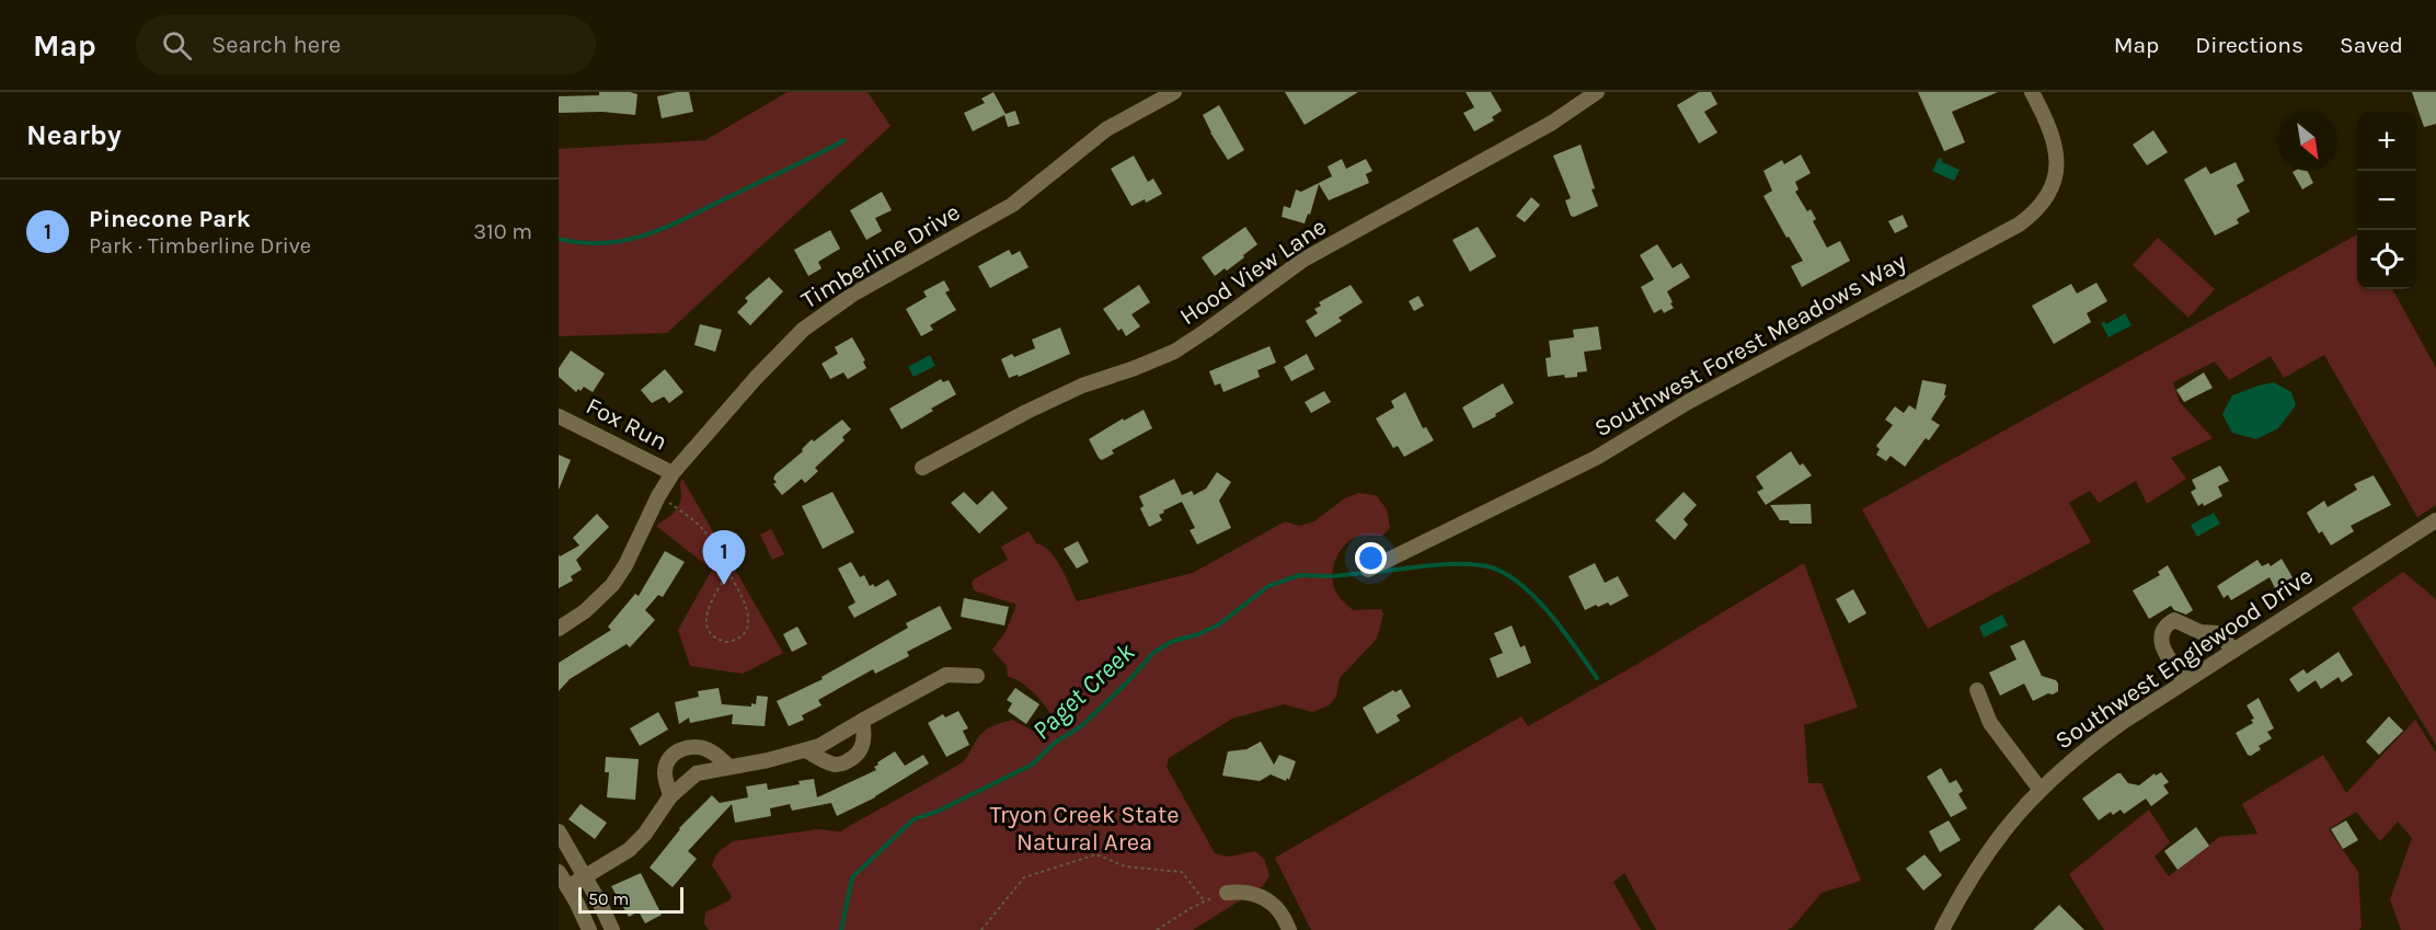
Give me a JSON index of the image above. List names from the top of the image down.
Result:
{
  "streets": {
    "street": [
      "Timberline Drive",
      "Hood View Lane",
      "Southwest Forest Meadows Way",
      "Fox Run",
      "Southwest Englewood Drive"
    ]
  },
  "crossings": [
    ["Timberline Drive", "Fox Run"]
  ],
  "water": ["Paget Creek"],
  "parks": ["Tryon Creek State Natural Area"],
  "scale_bar": "50 m",
  "north": "bottom right",
  "page": {
    "header": "Map",
    "search": "Search here",
    "nav": ["Map", "Directions", "Saved"],
    "heading": "Nearby",
    "map_buttons": ["+", "−"],
    "list": [
      {
        "mark": "1",
        "name": "Pinecone Park",
        "note": "Park · Timberline Drive",
        "value": "310 m"
      }
    ],
    "pins": "1",
    "scale": "50 m"
  }
}
